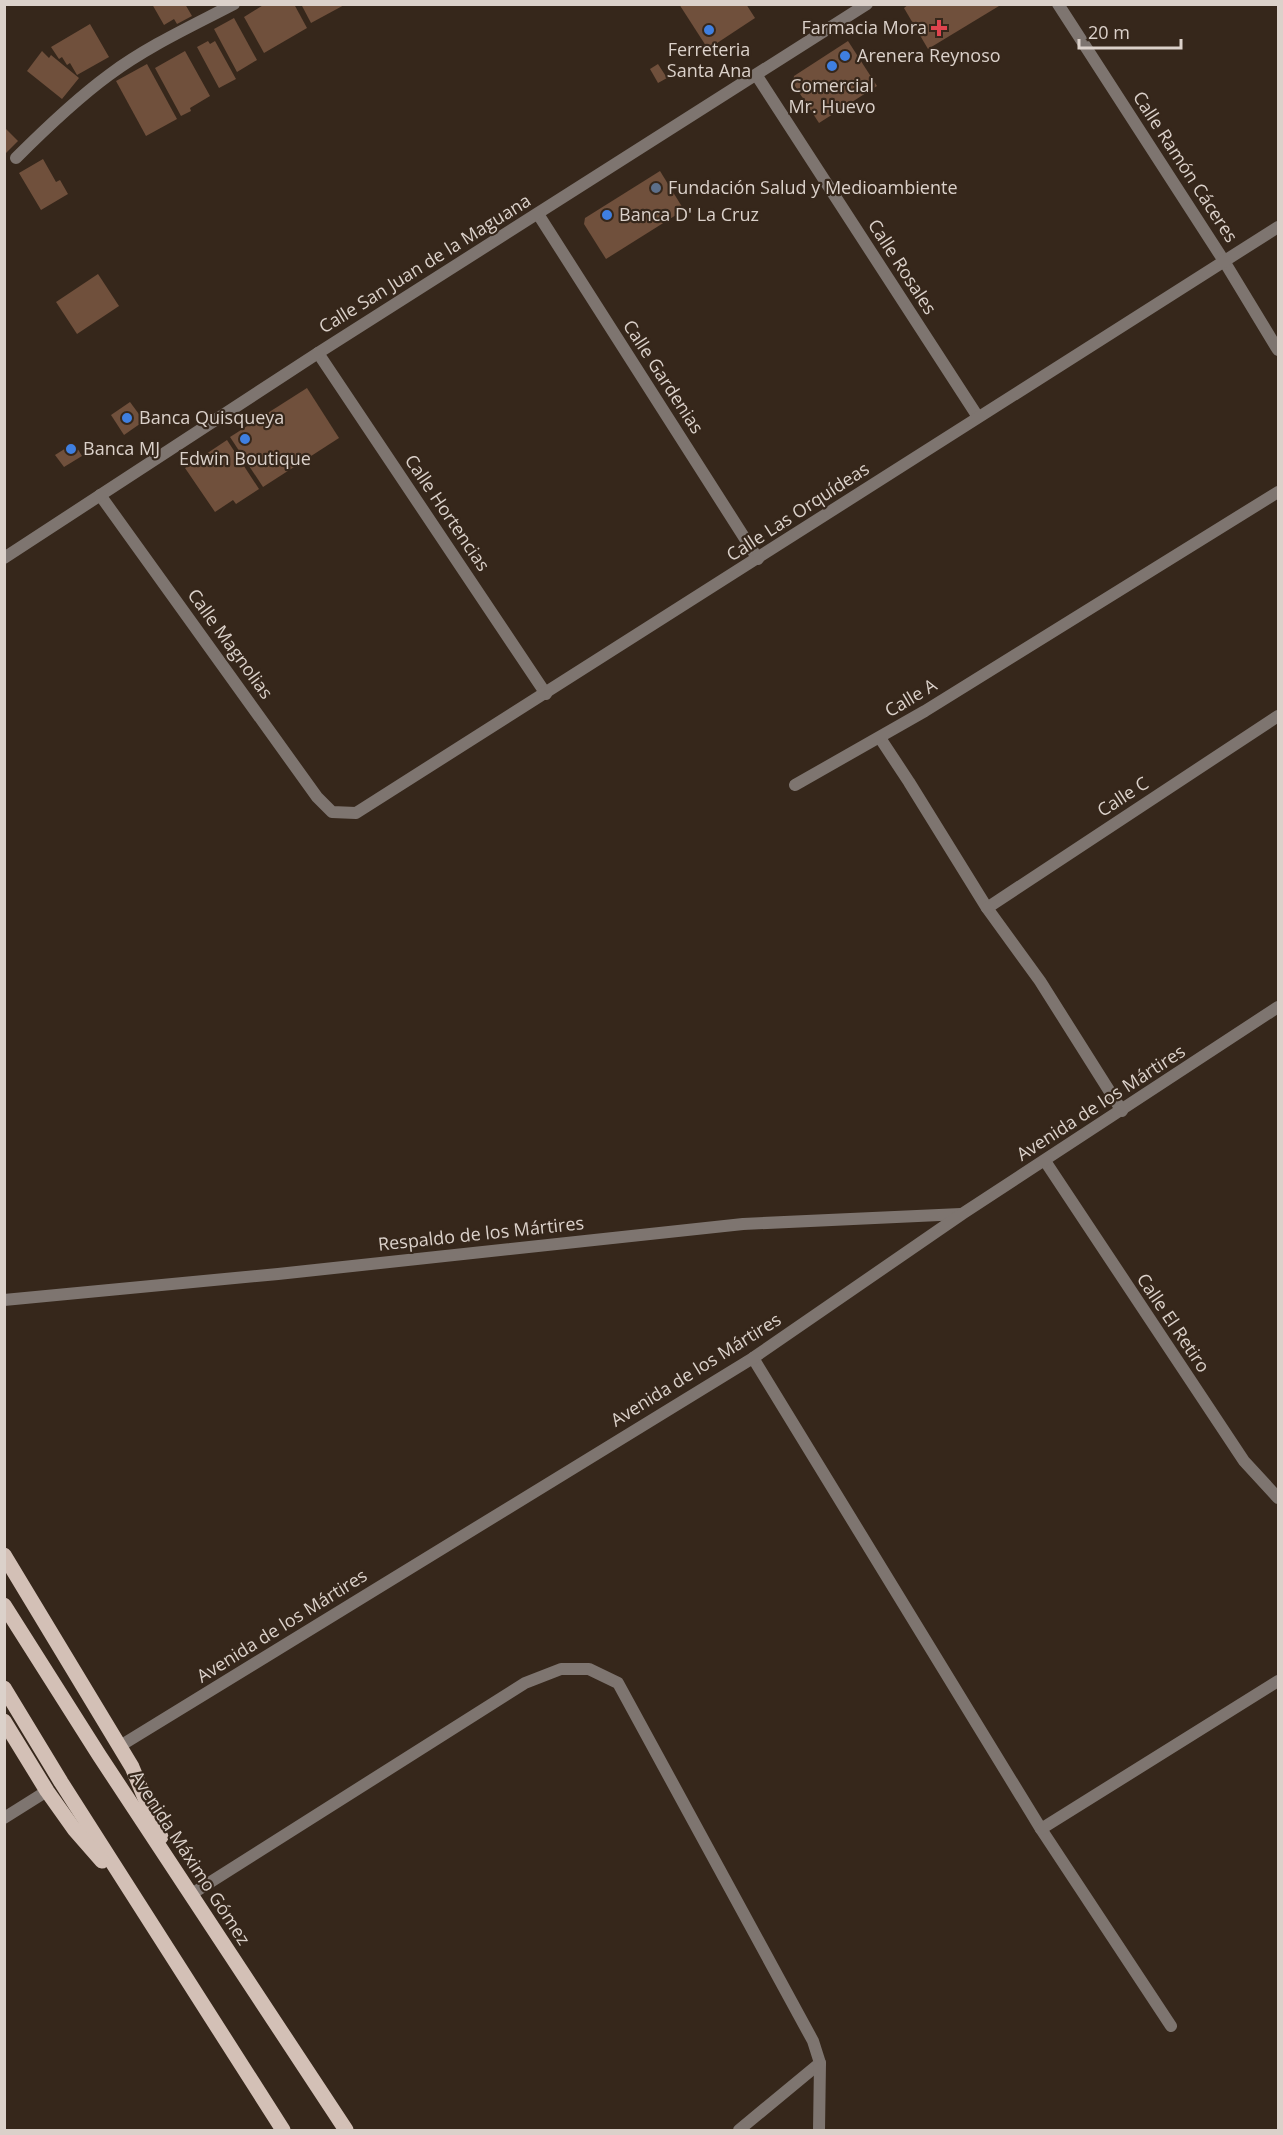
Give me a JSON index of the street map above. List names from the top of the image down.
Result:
{
  "streets": {
    "main road": ["Avenida Máximo Gómez"],
    "street": [
      "Calle Ramón Cáceres",
      "Calle San Juan de la Maguana",
      "Calle Rosales",
      "Calle Gardenias",
      "Calle Las Orquídeas",
      "Calle Hortencias",
      "Calle Magnolias",
      "Calle A",
      "Calle C",
      "Avenida de los Mártires",
      "Respaldo de los Mártires",
      "Calle El Retiro"
    ]
  },
  "crossings": [
    ["Calle Ramón Cáceres", "Calle Las Orquídeas"],
    ["Calle San Juan de la Maguana", "Calle Rosales"],
    ["Calle San Juan de la Maguana", "Calle Gardenias"],
    ["Calle San Juan de la Maguana", "Calle Hortencias"],
    ["Calle San Juan de la Maguana", "Calle Magnolias"],
    ["Calle Rosales", "Calle Las Orquídeas"],
    ["Calle Gardenias", "Calle Las Orquídeas"],
    ["Calle Las Orquídeas", "Calle Hortencias"],
    ["Calle Las Orquídeas", "Calle Magnolias"],
    ["Calle A", "Calle C"],
    ["Calle A", "Avenida de los Mártires"],
    ["Avenida de los Mártires", "Respaldo de los Mártires"],
    ["Avenida de los Mártires", "Calle El Retiro"]
  ],
  "places": {
    "health": ["Farmacia Mora"],
    "other": [
      "Ferreteria Santa Ana",
      "Arenera Reynoso",
      "Comercial Mr. Huevo",
      "Fundación Salud y Medioambiente",
      "Banca D' La Cruz",
      "Banca Quisqueya",
      "Edwin Boutique",
      "Banca MJ"
    ]
  },
  "scale_bar": "20 m"
}
